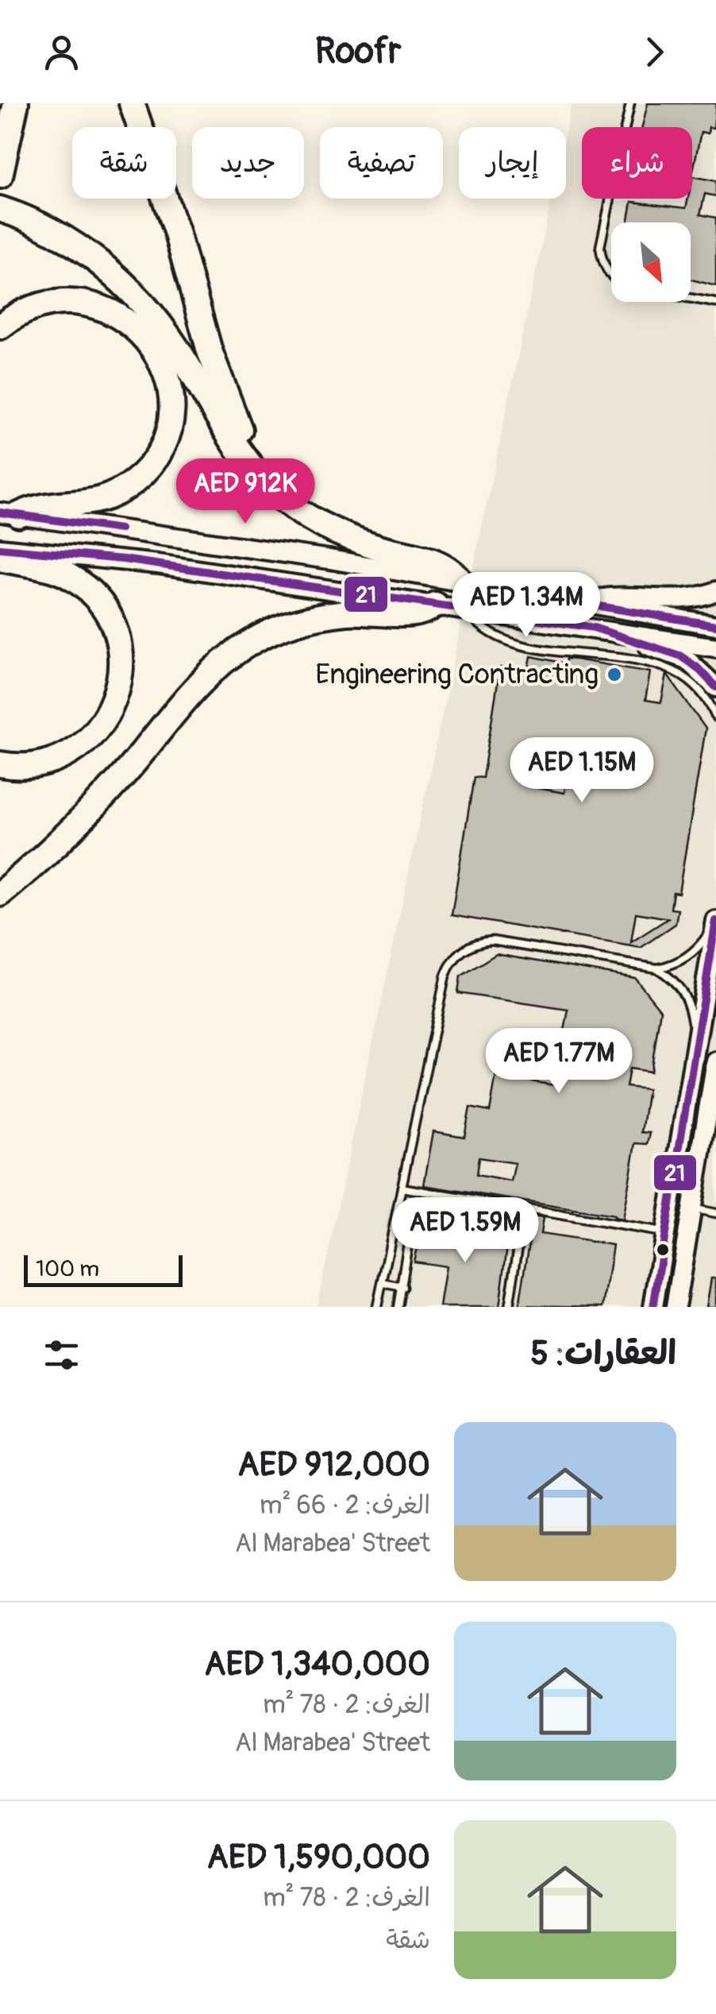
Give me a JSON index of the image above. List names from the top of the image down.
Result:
{
  "places": ["Engineering Contracting"],
  "lines": ["transit line 21"],
  "scale_bar": "100 m",
  "north": "bottom right",
  "page": {
    "header": "Roofr",
    "chip": [
      "شراء",
      "إيجار",
      "تصفية",
      "جديد",
      "شقة"
    ],
    "price": [
      "AED 912K",
      "AED 1.34M",
      "AED 1.15M",
      "AED 1.77M",
      "AED 1.59M"
    ],
    "scale": "100 m",
    "heading": "العقارات: 5",
    "list": [
      {
        "name": "AED 912,000",
        "note": "الغرف: 2 · 66 m² · Al Marabea' Street"
      },
      {
        "name": "AED 1,340,000",
        "note": "الغرف: 2 · 78 m² · Al Marabea' Street"
      },
      {
        "name": "AED 1,590,000",
        "note": "الغرف: 2 · 78 m² · شقة"
      }
    ]
  }
}
